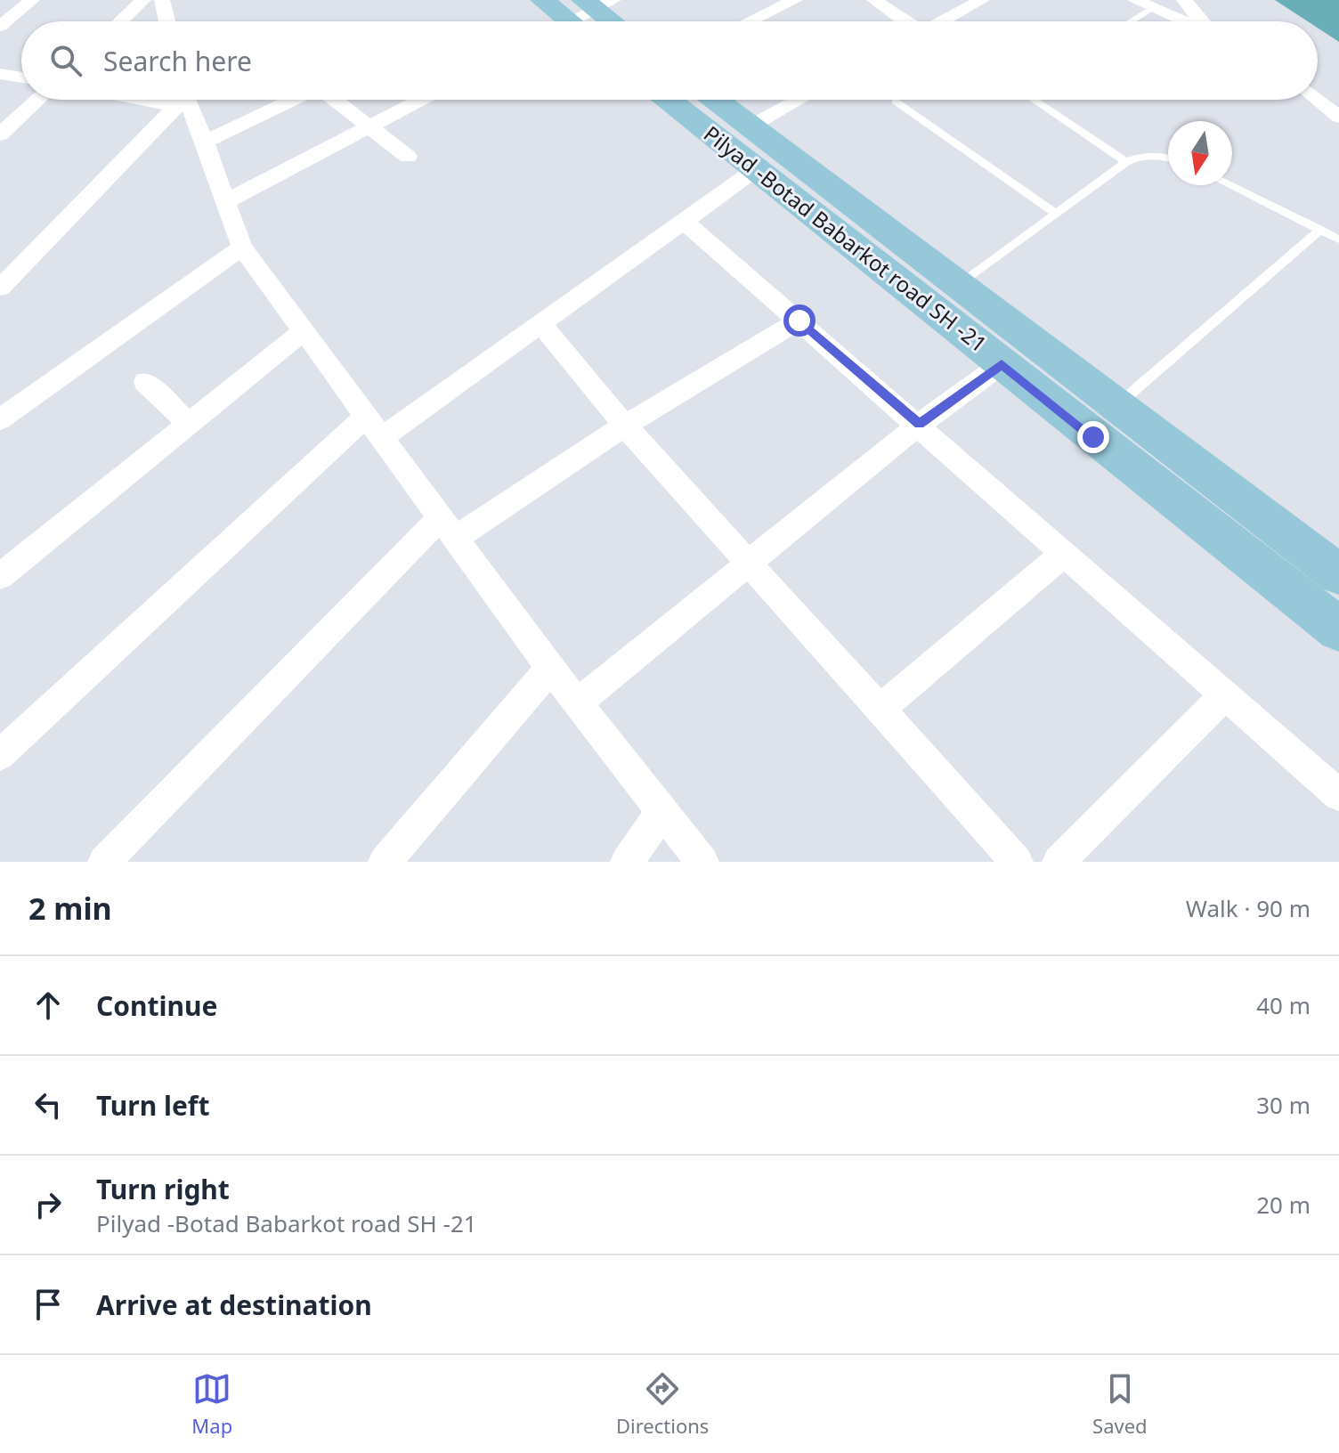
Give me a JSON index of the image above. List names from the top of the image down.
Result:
{
  "streets": {
    "main road": ["Pilyad -Botad Babarkot road SH -21"]
  },
  "north": "bottom",
  "page": {
    "search": "Search here",
    "heading": ["2 min", "Walk · 90 m"],
    "list": [
      ["Continue", "40 m"],
      ["Turn left", "30 m"],
      ["Turn right", "Pilyad -Botad Babarkot road SH -21", "20 m"],
      "Arrive at destination"
    ],
    "nav": ["Map", "Directions", "Saved"]
  }
}
